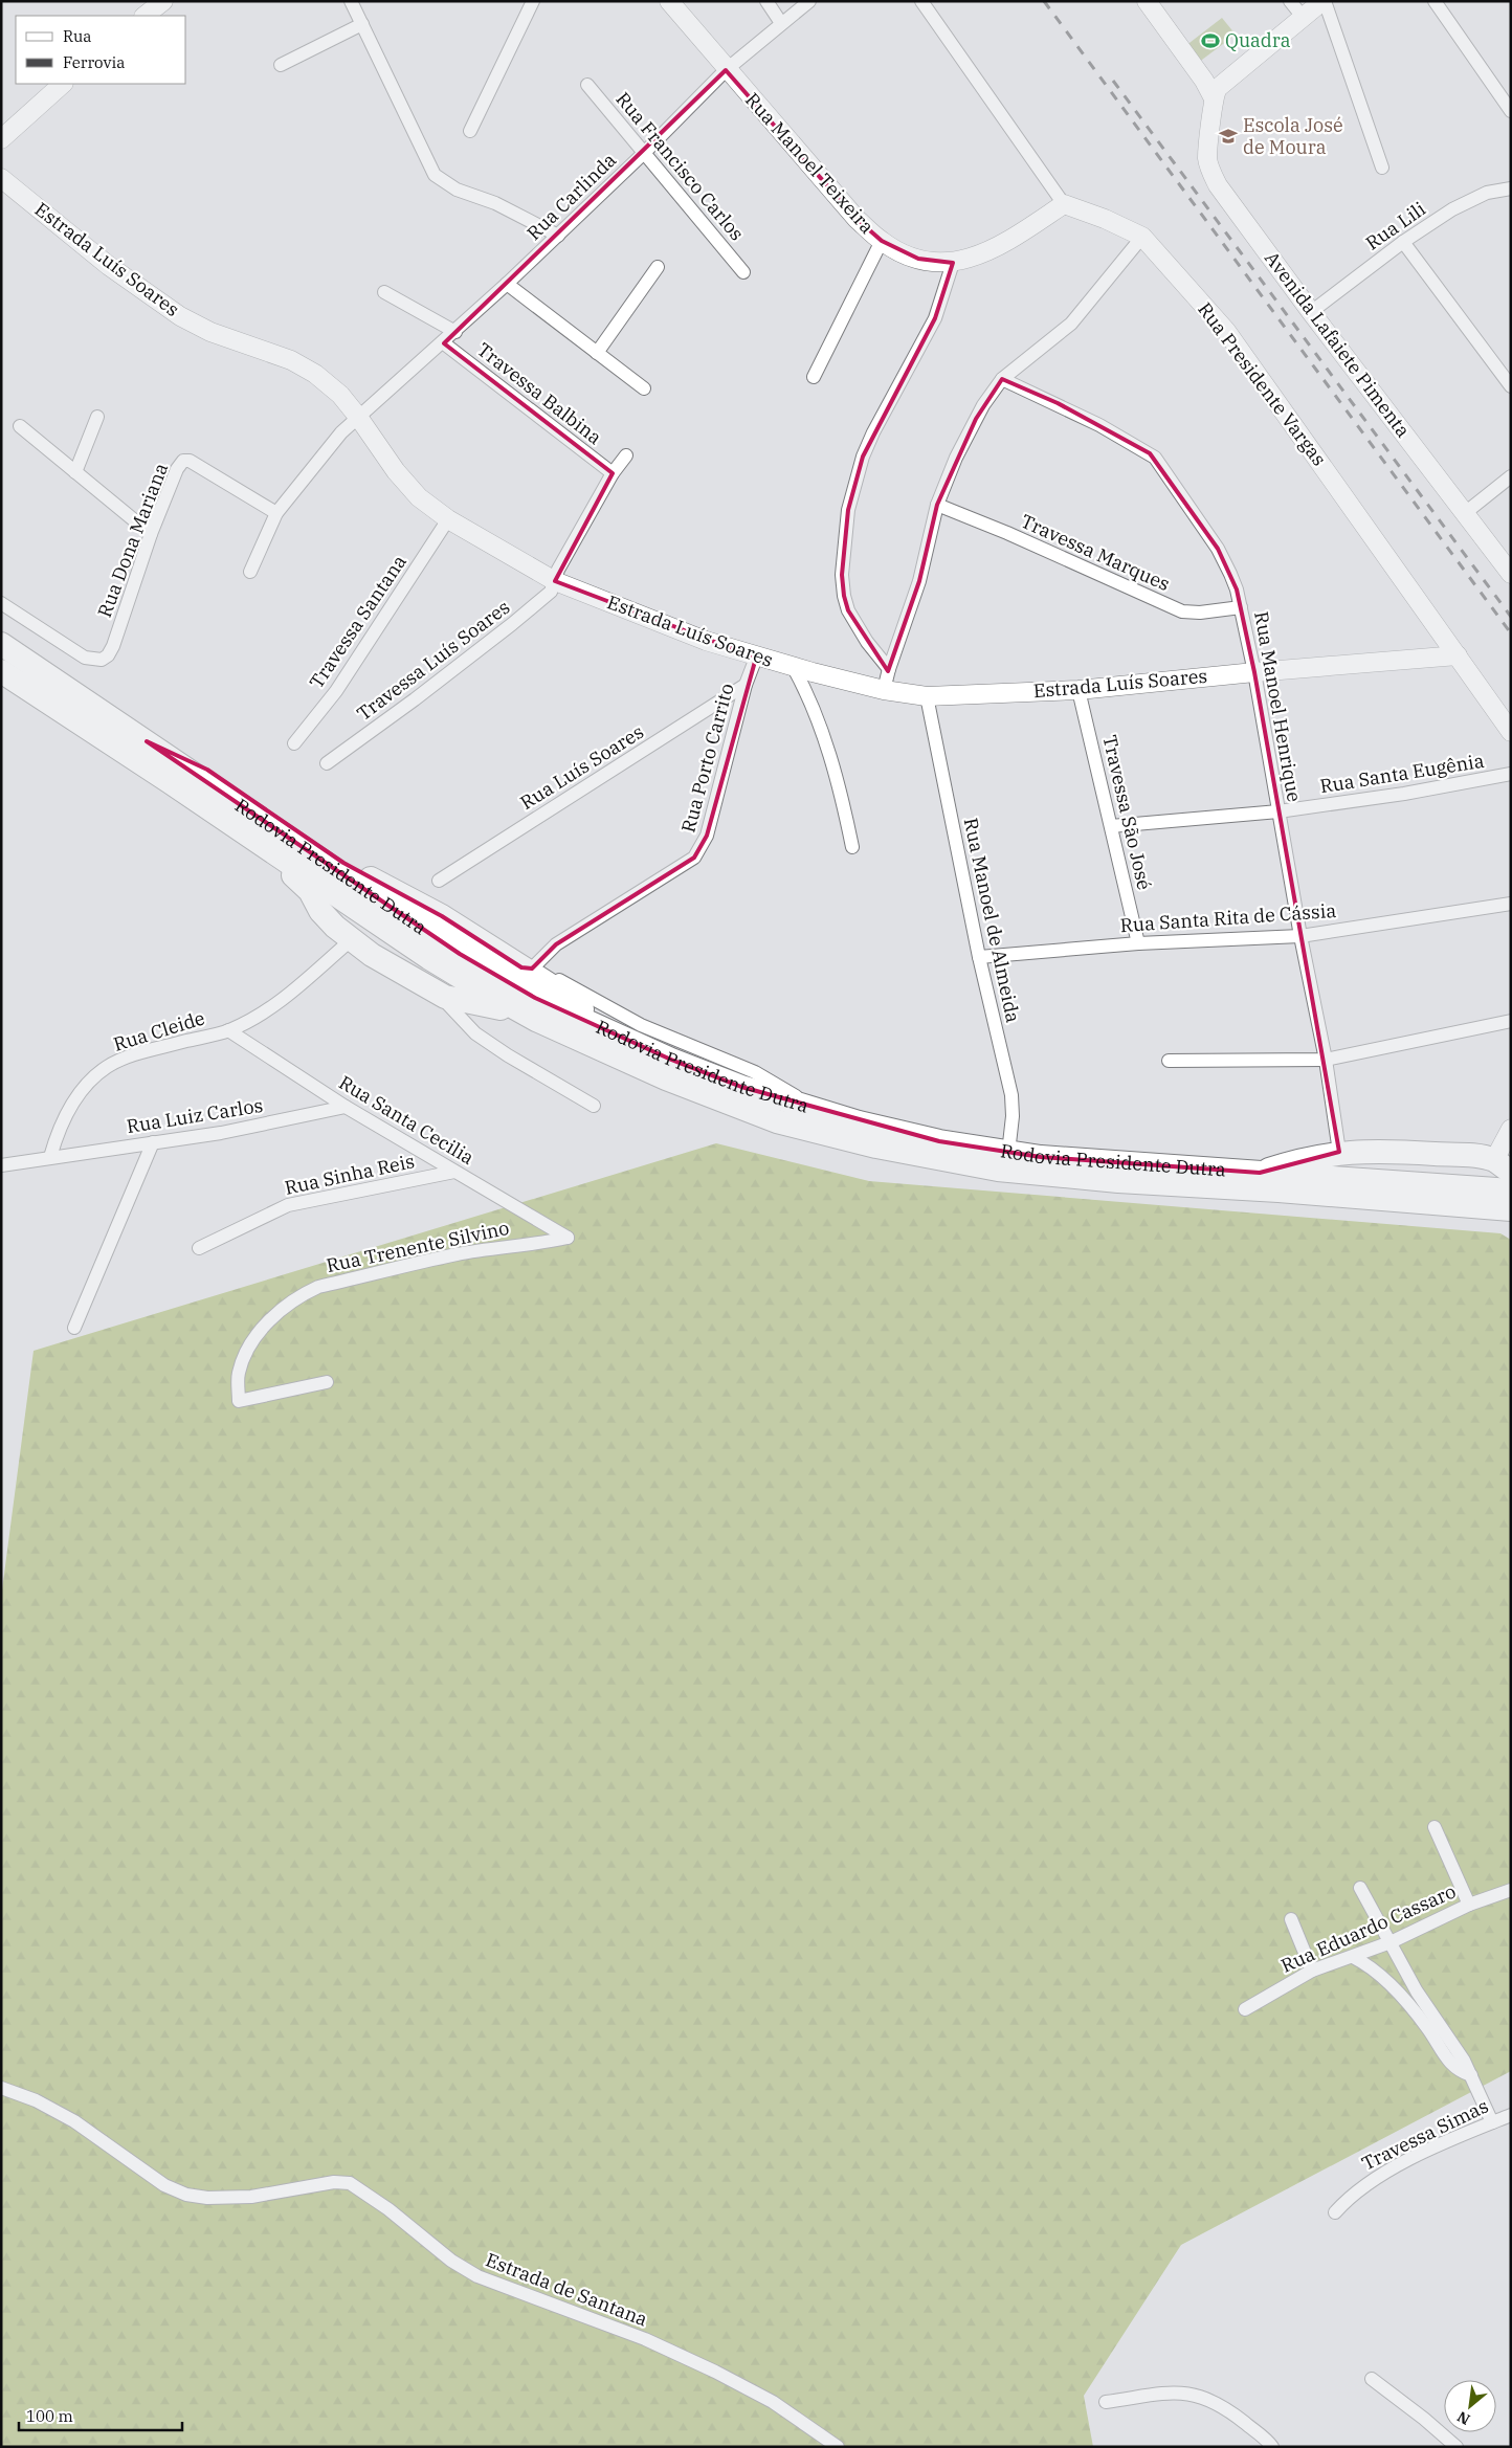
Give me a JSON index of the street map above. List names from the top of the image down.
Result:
{
  "streets": {
    "highway": ["Rodovia Presidente Dutra"],
    "main road": [
      "Rua Manoel Teixeira",
      "Estrada Luís Soares",
      "Avenida Lafaiete Pimenta",
      "Rua Presidente Vargas"
    ],
    "street": [
      "Rua Francisco Carlos",
      "Rua Carlinda",
      "Rua Lili",
      "Travessa Balbina",
      "Rua Dona Mariana",
      "Travessa Marques",
      "Travessa Santana",
      "Travessa Luís Soares",
      "Rua Manoel Henrique",
      "Rua Porto Carrito",
      "Rua Luís Soares",
      "Rua Santa Eugênia",
      "Travessa São José",
      "Rua Santa Rita de Cássia",
      "Rua Manoel de Almeida",
      "Rua Cleide",
      "Rua Luiz Carlos",
      "Rua Santa Cecilia",
      "Rua Sinha Reis",
      "Rua Trenente Silvino",
      "Rua Eduardo Cassaro",
      "Travessa Simas",
      "Estrada de Santana"
    ]
  },
  "crossings": [
    ["Rua Manoel Teixeira", "Rua Carlinda"],
    ["Rua Manoel Teixeira", "Rua Presidente Vargas"],
    ["Rua Francisco Carlos", "Rua Carlinda"],
    ["Rua Carlinda", "Estrada Luís Soares"],
    ["Rua Carlinda", "Travessa Balbina"],
    ["Rua Carlinda", "Rua Dona Mariana"],
    ["Rua Lili", "Avenida Lafaiete Pimenta"],
    ["Estrada Luís Soares", "Rua Presidente Vargas"],
    ["Estrada Luís Soares", "Travessa Santana"],
    ["Estrada Luís Soares", "Travessa Luís Soares"],
    ["Estrada Luís Soares", "Rua Manoel Henrique"],
    ["Estrada Luís Soares", "Rua Porto Carrito"],
    ["Estrada Luís Soares", "Travessa São José"],
    ["Estrada Luís Soares", "Rua Manoel de Almeida"],
    ["Travessa Marques", "Rua Manoel Henrique"],
    ["Rua Manoel Henrique", "Rua Santa Eugênia"],
    ["Rua Manoel Henrique", "Rua Santa Rita de Cássia"],
    ["Rua Porto Carrito", "Rua Luís Soares"],
    ["Rua Santa Eugênia", "Travessa São José"],
    ["Travessa São José", "Rua Santa Rita de Cássia"],
    ["Rodovia Presidente Dutra", "Rua Manoel de Almeida"],
    ["Rua Santa Rita de Cássia", "Rua Manoel de Almeida"],
    ["Rua Cleide", "Rua Luiz Carlos"],
    ["Rua Cleide", "Rua Santa Cecilia"],
    ["Rua Luiz Carlos", "Rua Santa Cecilia"],
    ["Rua Santa Cecilia", "Rua Sinha Reis"],
    ["Rua Santa Cecilia", "Rua Trenente Silvino"]
  ],
  "places": {
    "sports": ["Quadra"],
    "school or university": ["Escola José de Moura"]
  },
  "legend": ["Rua", "Ferrovia"],
  "scale_bar": "100 m",
  "north": "bottom left"
}
